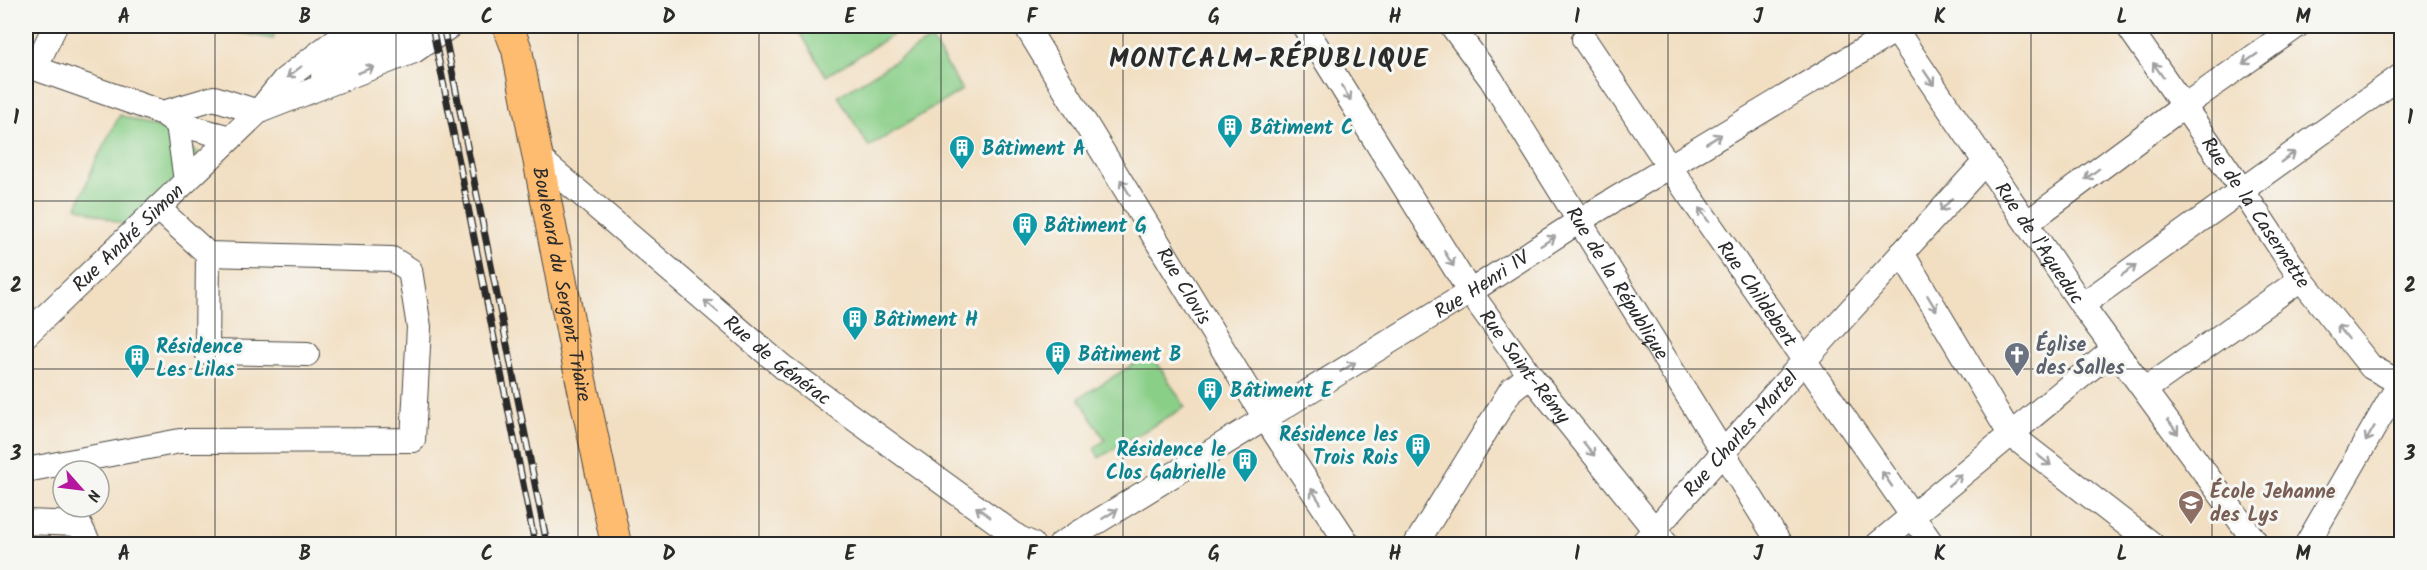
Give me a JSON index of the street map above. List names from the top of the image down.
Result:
{
  "streets": {
    "main road": ["Boulevard du Sergent Triaire"],
    "street": [
      "Rue de la Casernette",
      "Rue André Simon",
      "Rue de l'Aqueduc",
      "Rue de la République",
      "Rue Henri IV",
      "Rue Clovis",
      "Rue Childebert",
      "Rue de Générac",
      "Rue Saint-Rémy",
      "Rue Charles Martel"
    ]
  },
  "crossings": [
    ["Rue de l'Aqueduc", "Rue Henri IV"],
    ["Rue de l'Aqueduc", "Rue Charles Martel"],
    ["Rue de la République", "Rue Henri IV"],
    ["Rue de la République", "Rue Charles Martel"],
    ["Rue Henri IV", "Rue Clovis"],
    ["Rue Henri IV", "Rue Childebert"],
    ["Rue Henri IV", "Rue Saint-Rémy"],
    ["Boulevard du Sergent Triaire", "Rue de Générac"],
    ["Rue Childebert", "Rue Charles Martel"],
    ["Rue Saint-Rémy", "Rue Charles Martel"]
  ],
  "one_way": [
    "Rue de la Casernette",
    "Rue Henri IV",
    "Rue Clovis",
    "Rue de Générac",
    "Rue Saint-Rémy"
  ],
  "districts": ["MONTCALM-RÉPUBLIQUE"],
  "places": {
    "building": [
      "Bâtiment C",
      "Bâtiment A",
      "Bâtiment G",
      "Bâtiment H",
      "Bâtiment B",
      "Résidence Les Lilas",
      "Bâtiment E",
      "Résidence les Trois Rois",
      "Résidence le Clos Gabrielle"
    ],
    "church": ["Église des Salles"],
    "school or university": ["École Jehanne des Lys"]
  },
  "north": "bottom right",
  "grid": {
    "columns": [
      "A",
      "B",
      "C",
      "D",
      "E",
      "F",
      "G",
      "H",
      "I",
      "J",
      "K",
      "L",
      "M"
    ],
    "rows": ["1", "2", "3"]
  }
}
